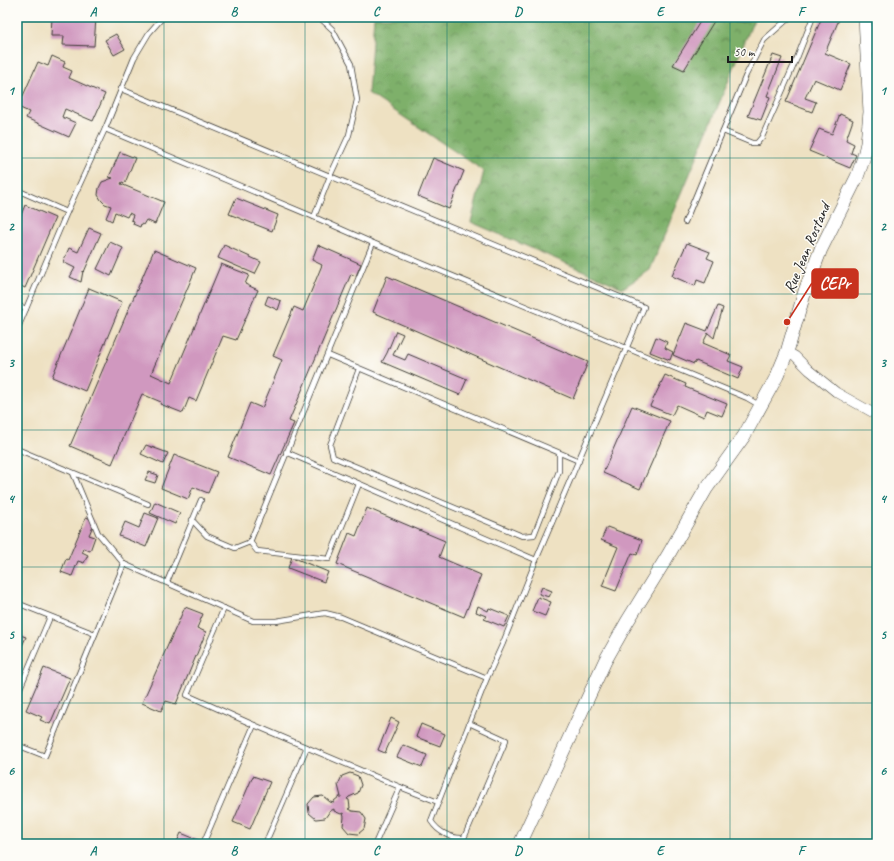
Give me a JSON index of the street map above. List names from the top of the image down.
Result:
{
  "streets": {
    "street": ["Rue Jean Rostand"]
  },
  "places": ["CEPr"],
  "scale_bar": "50 m",
  "grid": {
    "columns": [
      "A",
      "B",
      "C",
      "D",
      "E",
      "F"
    ],
    "rows": [
      "1",
      "2",
      "3",
      "4",
      "5",
      "6"
    ]
  }
}
